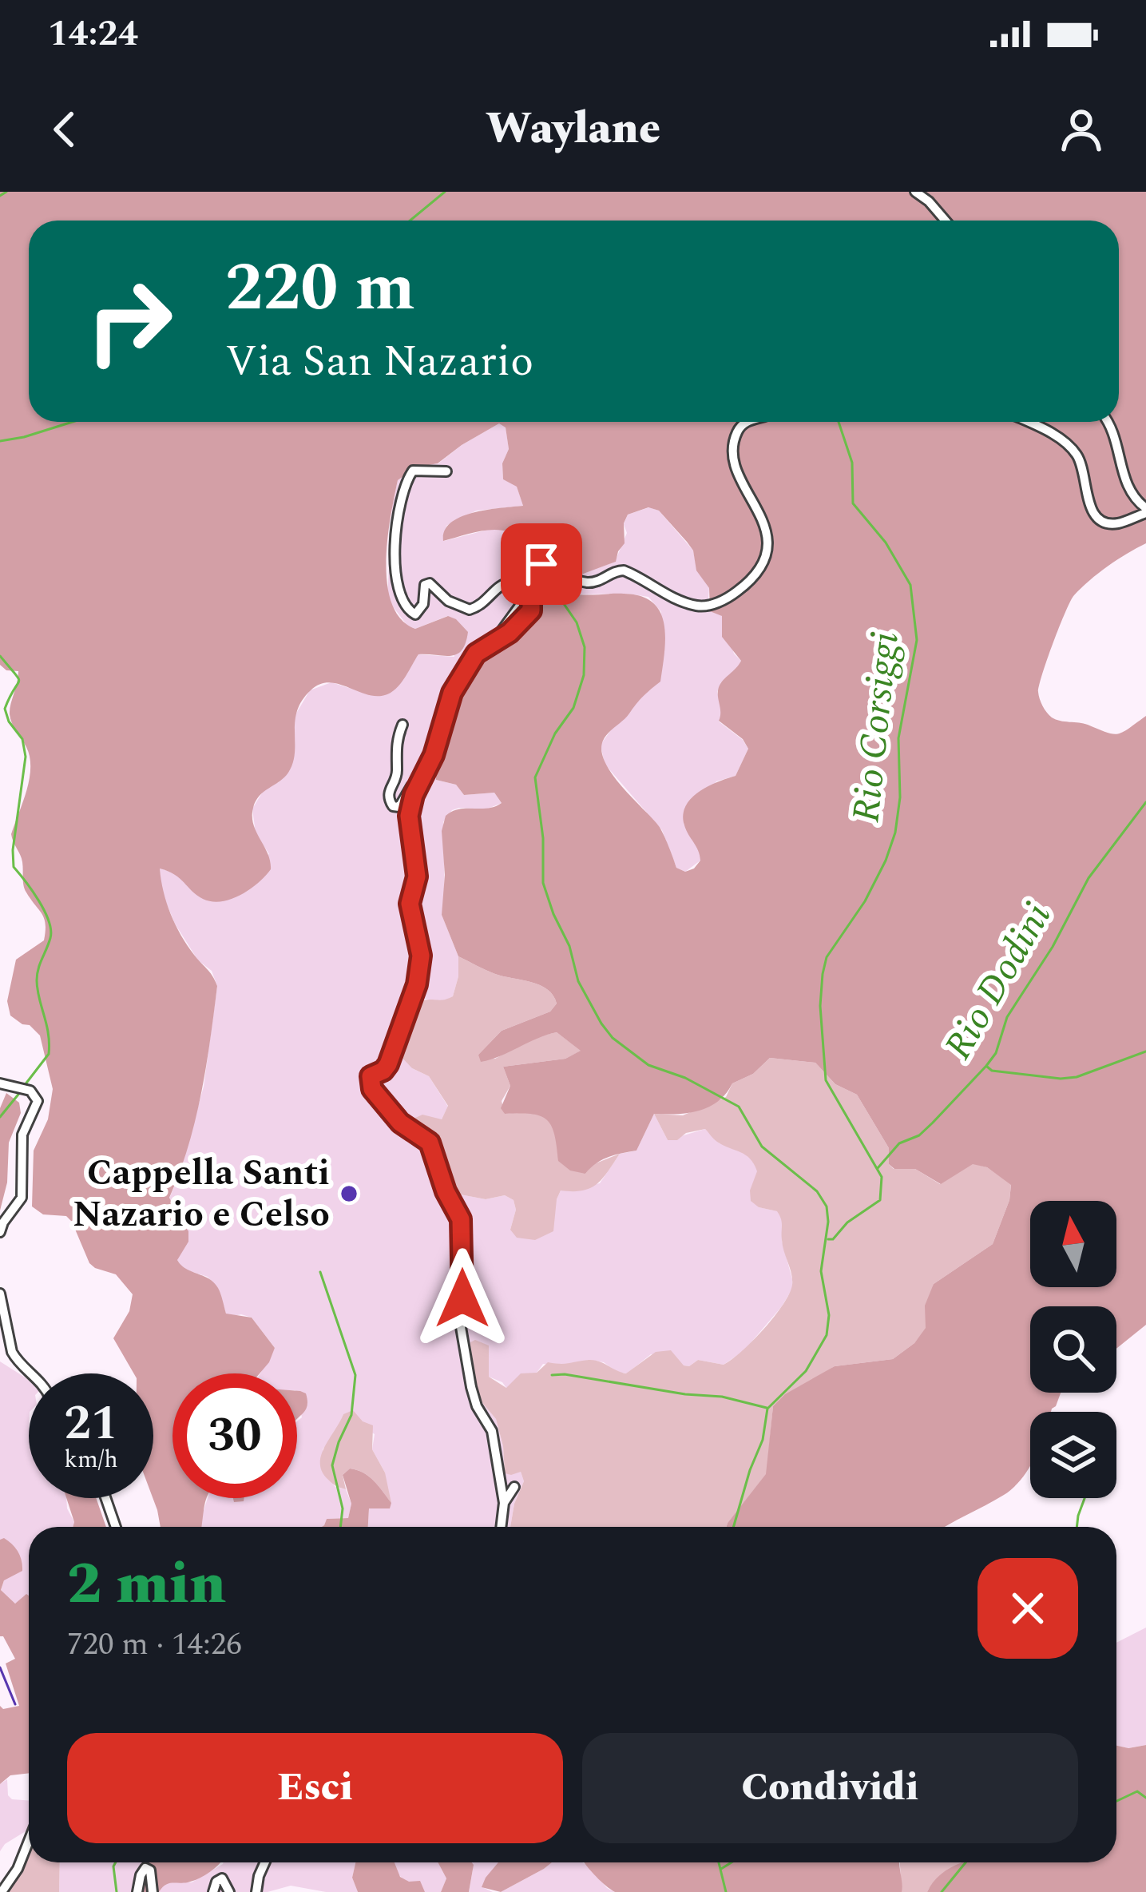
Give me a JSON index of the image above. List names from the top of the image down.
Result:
{
  "water": ["Rio Corsiggi", "Rio Dodini"],
  "places": ["Cappella Santi Nazario e Celso"],
  "north": "top",
  "page": {
    "status": "14:24",
    "header": "Waylane",
    "turn": ["220 m", "Via San Nazario"],
    "speed": "21 km/h",
    "limit": "30",
    "heading": ["2 min", "720 m · 14:26"],
    "buttons": ["Esci", "Condividi"]
  }
}
